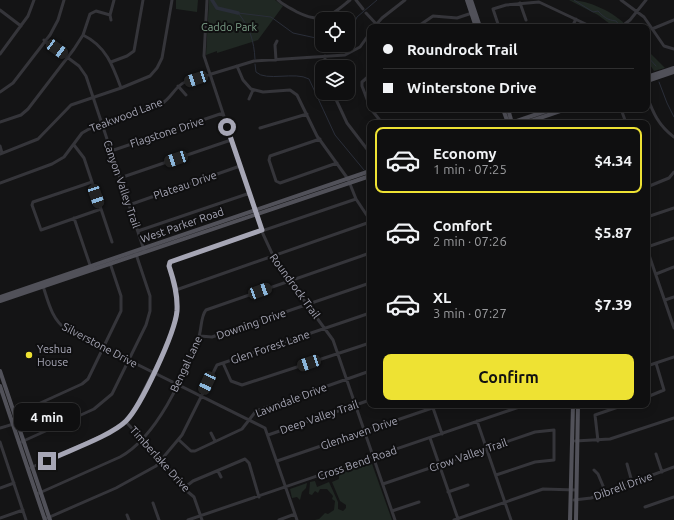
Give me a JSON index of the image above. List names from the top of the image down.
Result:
{
  "streets": {
    "main road": ["West Parker Road"],
    "street": [
      "Teakwood Lane",
      "Flagstone Drive",
      "Canyon Valley Trail",
      "Plateau Drive",
      "Roundrock Trail",
      "Downing Drive",
      "Silverstone Drive",
      "Glen Forest Lane",
      "Bengal Lane",
      "Lawndale Drive",
      "Deep Valley Trail",
      "Glenhaven Drive",
      "Crow Valley Trail",
      "Timberlake Drive",
      "Cross Bend Road",
      "Dibrell Drive"
    ]
  },
  "crossings": [
    ["Teakwood Lane", "Canyon Valley Trail"],
    ["Teakwood Lane", "Roundrock Trail"],
    ["Flagstone Drive", "Canyon Valley Trail"],
    ["Flagstone Drive", "Roundrock Trail"],
    ["Canyon Valley Trail", "Plateau Drive"],
    ["Canyon Valley Trail", "West Parker Road"],
    ["Plateau Drive", "Roundrock Trail"],
    ["West Parker Road", "Roundrock Trail"],
    ["West Parker Road", "Silverstone Drive"],
    ["Roundrock Trail", "Downing Drive"],
    ["Roundrock Trail", "Glen Forest Lane"],
    ["Roundrock Trail", "Bengal Lane"],
    ["Roundrock Trail", "Lawndale Drive"],
    ["Roundrock Trail", "Deep Valley Trail"],
    ["Roundrock Trail", "Glenhaven Drive"],
    ["Roundrock Trail", "Crow Valley Trail"],
    ["Roundrock Trail", "Cross Bend Road"],
    ["Downing Drive", "Bengal Lane"],
    ["Silverstone Drive", "Glen Forest Lane"],
    ["Silverstone Drive", "Bengal Lane"],
    ["Silverstone Drive", "Lawndale Drive"],
    ["Silverstone Drive", "Deep Valley Trail"],
    ["Silverstone Drive", "Glenhaven Drive"],
    ["Silverstone Drive", "Cross Bend Road"],
    ["Glen Forest Lane", "Lawndale Drive"],
    ["Glen Forest Lane", "Timberlake Drive"],
    ["Bengal Lane", "Timberlake Drive"],
    ["Timberlake Drive", "Cross Bend Road"]
  ],
  "parks": ["Caddo Park"],
  "places": ["Yeshua House"],
  "page": {
    "banner": ["Roundrock Trail", "Winterstone Drive"],
    "list": [
      {
        "name": "Economy",
        "note": "1 min · 07:25",
        "value": "$4.34"
      },
      {
        "name": "Comfort",
        "note": "2 min · 07:26",
        "value": "$5.87"
      },
      {
        "name": "XL",
        "note": "3 min · 07:27",
        "value": "$7.39"
      }
    ],
    "buttons": "Confirm",
    "bubble": "4 min"
  }
}
